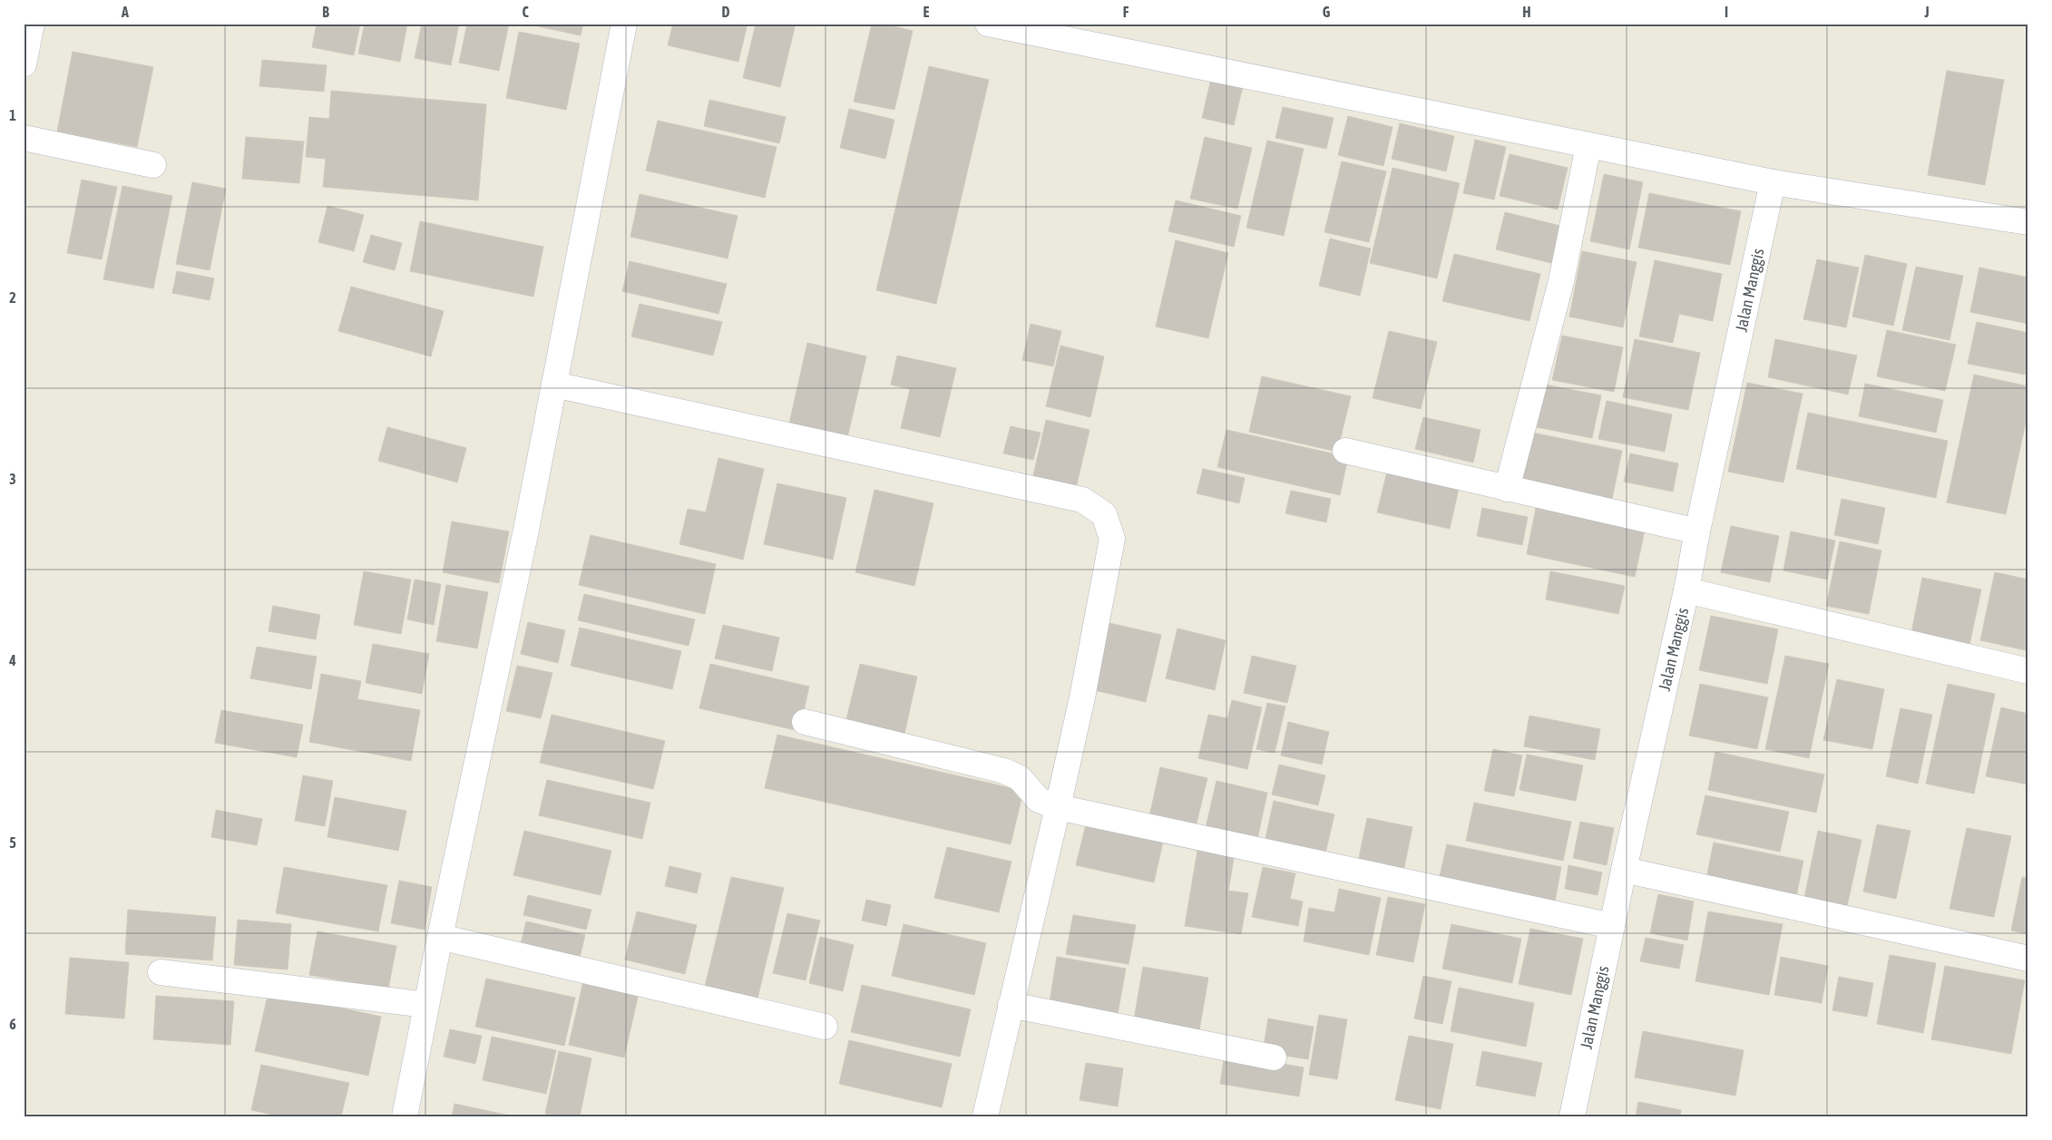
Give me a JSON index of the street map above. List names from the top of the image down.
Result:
{
  "streets": {
    "street": ["Jalan Manggis"]
  },
  "grid": {
    "columns": [
      "A",
      "B",
      "C",
      "D",
      "E",
      "F",
      "G",
      "H",
      "I",
      "J"
    ],
    "rows": [
      "1",
      "2",
      "3",
      "4",
      "5",
      "6"
    ]
  }
}
